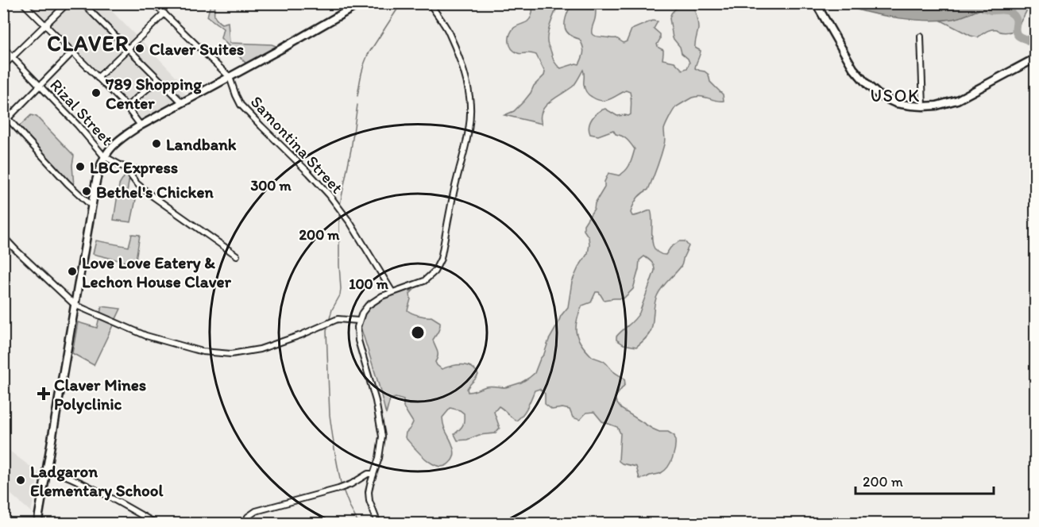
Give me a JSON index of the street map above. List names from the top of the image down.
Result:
{
  "streets": {
    "street": ["Rizal Street", "Samontina Street"]
  },
  "districts": ["CLAVER", "USOK"],
  "places": {
    "other": [
      "Claver Suites",
      "789 Shopping Center",
      "Landbank",
      "LBC Express",
      "Bethel's Chicken",
      "Love Love Eatery & Lechon House Claver",
      "Ladgaron Elementary School"
    ],
    "health": ["Claver Mines Polyclinic"]
  },
  "scale_bar": "200 m",
  "rings": ["300 m", "200 m", "100 m"]
}
